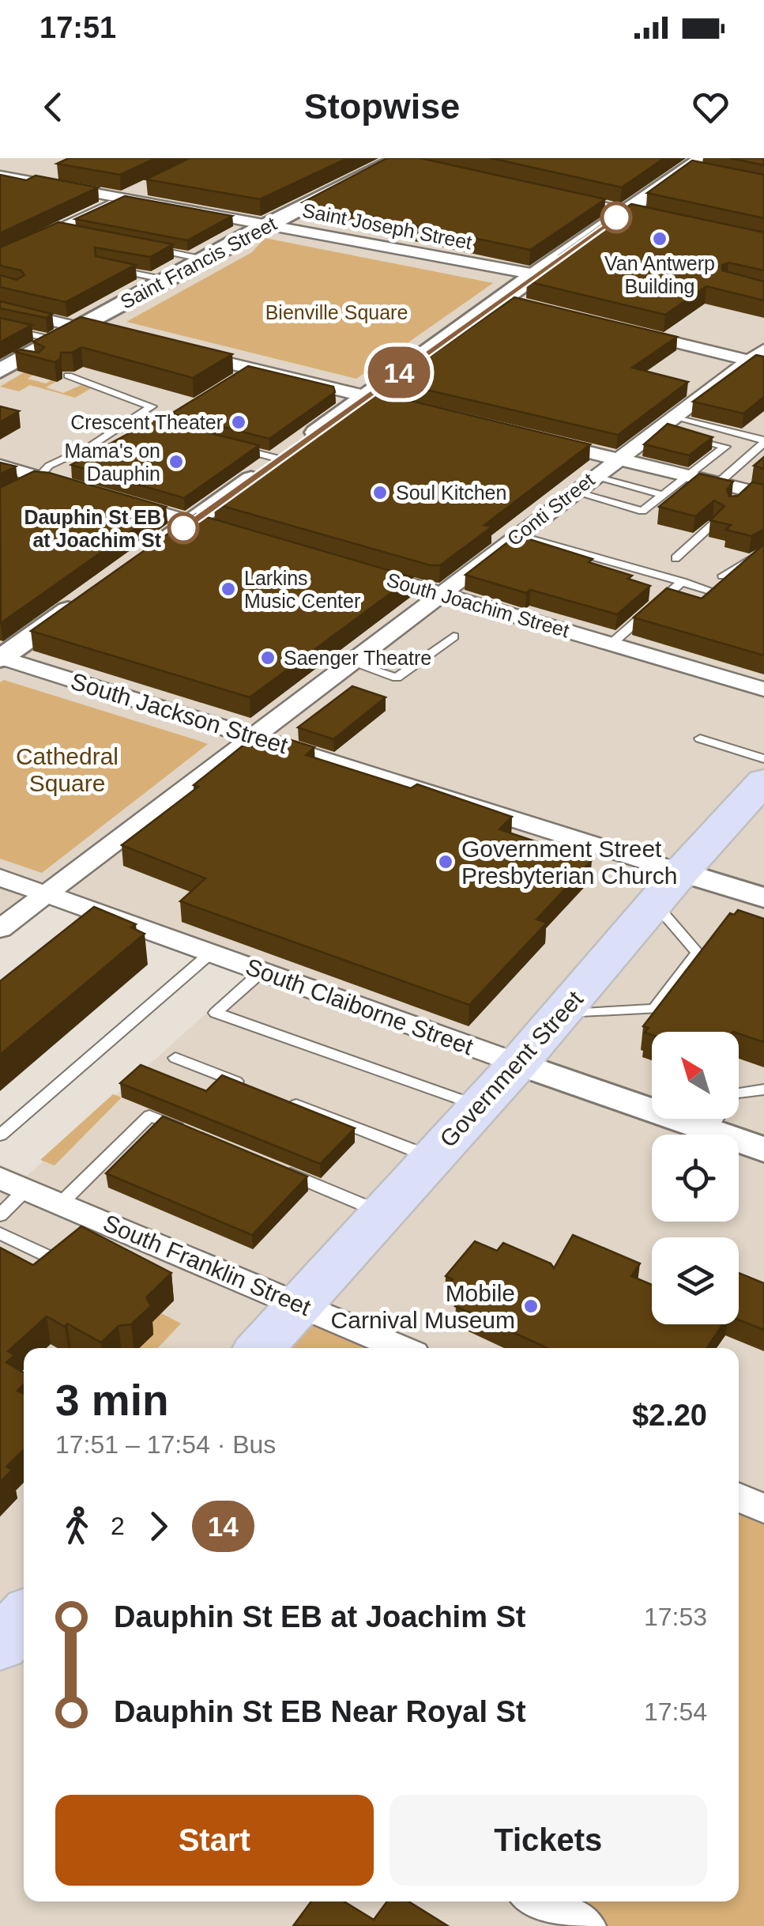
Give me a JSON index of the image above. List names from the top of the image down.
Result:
{
  "streets": {
    "main road": ["Government Street"],
    "street": [
      "Saint Joseph Street",
      "Saint Francis Street",
      "Conti Street",
      "South Joachim Street",
      "South Jackson Street",
      "South Claiborne Street",
      "South Franklin Street"
    ]
  },
  "crossings": [
    ["Saint Joseph Street", "Saint Francis Street"],
    ["Conti Street", "South Joachim Street"],
    ["Conti Street", "South Jackson Street"],
    ["Conti Street", "South Claiborne Street"],
    ["South Jackson Street", "Government Street"],
    ["South Claiborne Street", "Government Street"],
    ["Government Street", "South Franklin Street"]
  ],
  "parks": ["Bienville Square", "Cathedral Square"],
  "places": [
    "Van Antwerp Building",
    "Crescent Theater",
    "Mama's on Dauphin",
    "Soul Kitchen",
    "Dauphin St EB at Joachim St",
    "Larkins Music Center",
    "Saenger Theatre",
    "Government Street Presbyterian Church",
    "Mobile Carnival Museum"
  ],
  "lines": ["bus line 14"],
  "north": "top left",
  "page": {
    "status": "17:51",
    "header": "Stopwise",
    "on_map": "14",
    "heading": ["3 min", "17:51 – 17:54 · Bus", "$2.20"],
    "legs": ["2", "14"],
    "list": [
      {
        "name": "Dauphin St EB at Joachim St",
        "value": "17:53"
      },
      {
        "name": "Dauphin St EB Near Royal St",
        "value": "17:54"
      }
    ],
    "buttons": ["Start", "Tickets"]
  }
}
